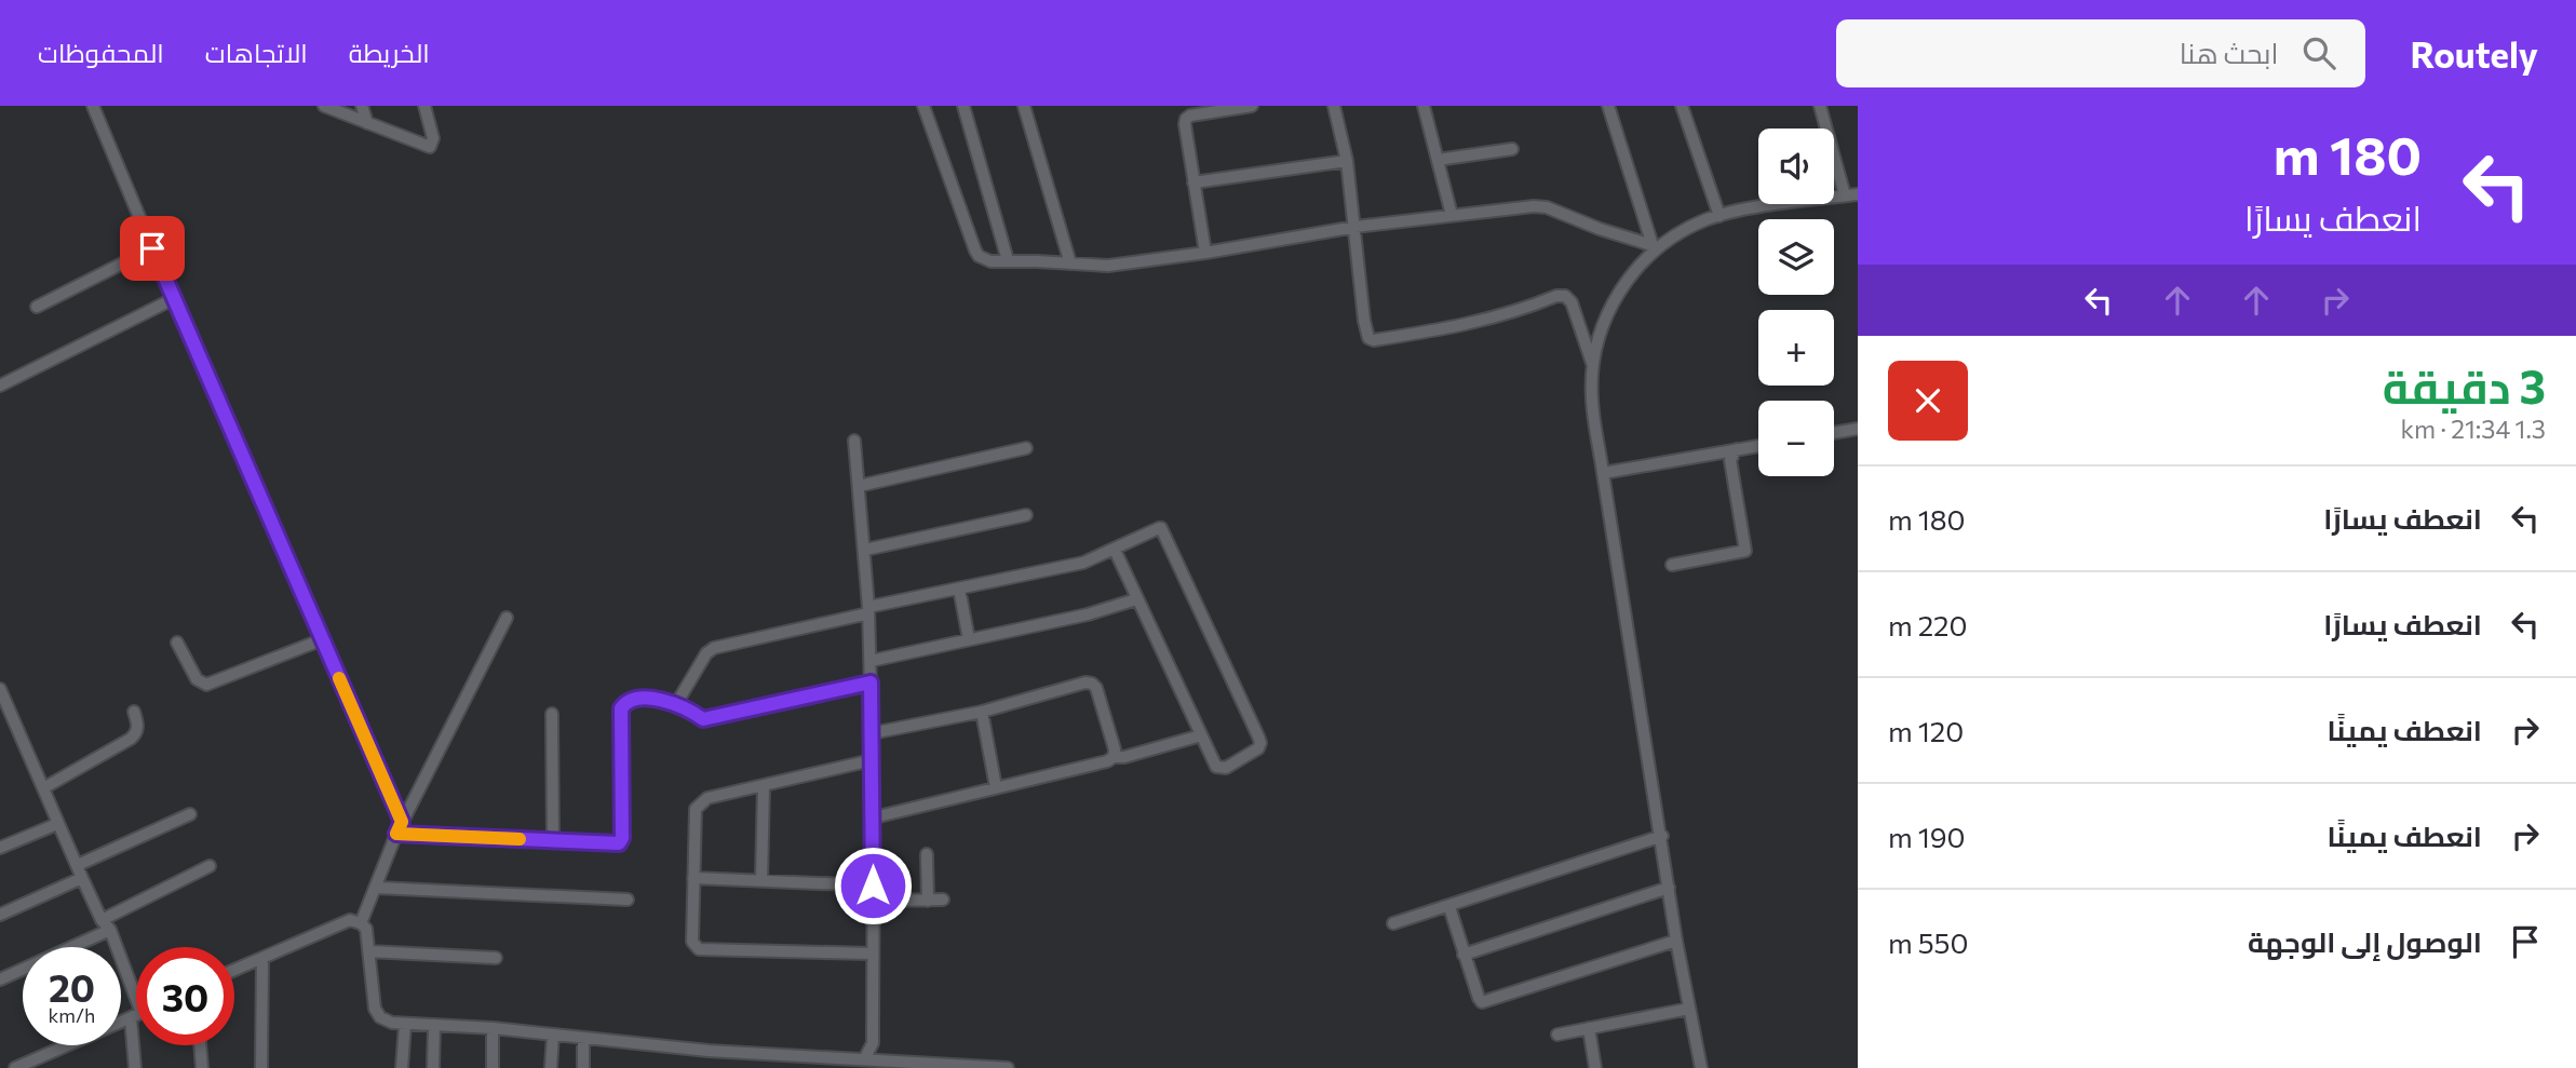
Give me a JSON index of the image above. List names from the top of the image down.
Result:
{
  "page": {
    "header": "Routely",
    "search": "ابحث هنا",
    "nav": ["الخريطة", "الاتجاهات", "المحفوظات"],
    "turn": ["180 m", "انعطف يسارًا"],
    "map_buttons": ["+", "−"],
    "heading": ["3 دقيقة", "1.3 km · 21:34"],
    "list": [
      {
        "name": "انعطف يسارًا",
        "value": "180 m"
      },
      {
        "name": "انعطف يسارًا",
        "value": "220 m"
      },
      {
        "name": "انعطف يمينًا",
        "value": "120 m"
      },
      {
        "name": "انعطف يمينًا",
        "value": "190 m"
      },
      {
        "name": "الوصول إلى الوجهة",
        "value": "550 m"
      }
    ],
    "speed": "20 km/h",
    "limit": "30"
  }
}
